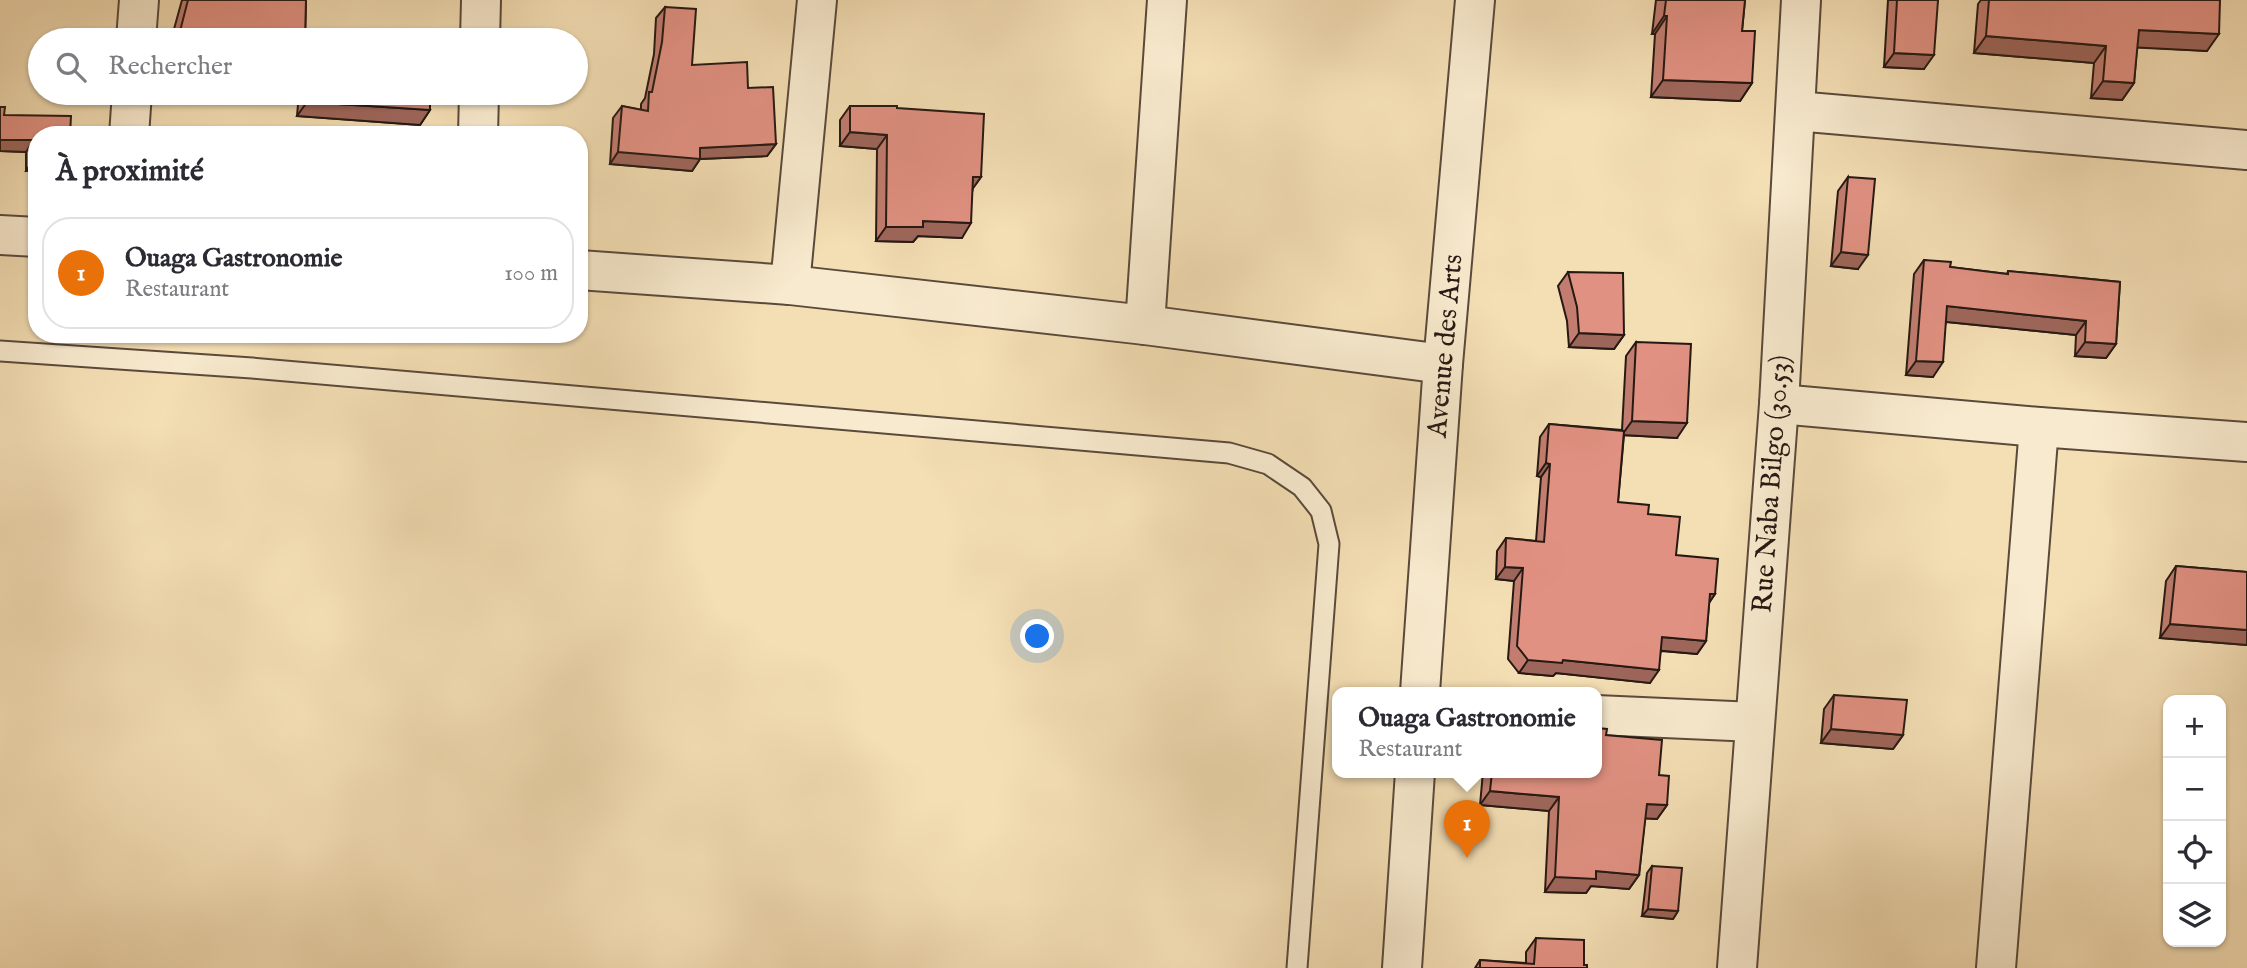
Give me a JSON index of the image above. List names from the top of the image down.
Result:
{
  "streets": {
    "street": ["Avenue des Arts", "Rue Naba Bilgo (30.53)"]
  },
  "page": {
    "search": "Rechercher",
    "heading": "À proximité",
    "list": [
      {
        "mark": "1",
        "name": "Ouaga Gastronomie",
        "note": "Restaurant",
        "value": "100 m"
      }
    ],
    "popup": ["Ouaga Gastronomie", "Restaurant"],
    "map_buttons": ["+", "−"],
    "pins": "1"
  }
}
